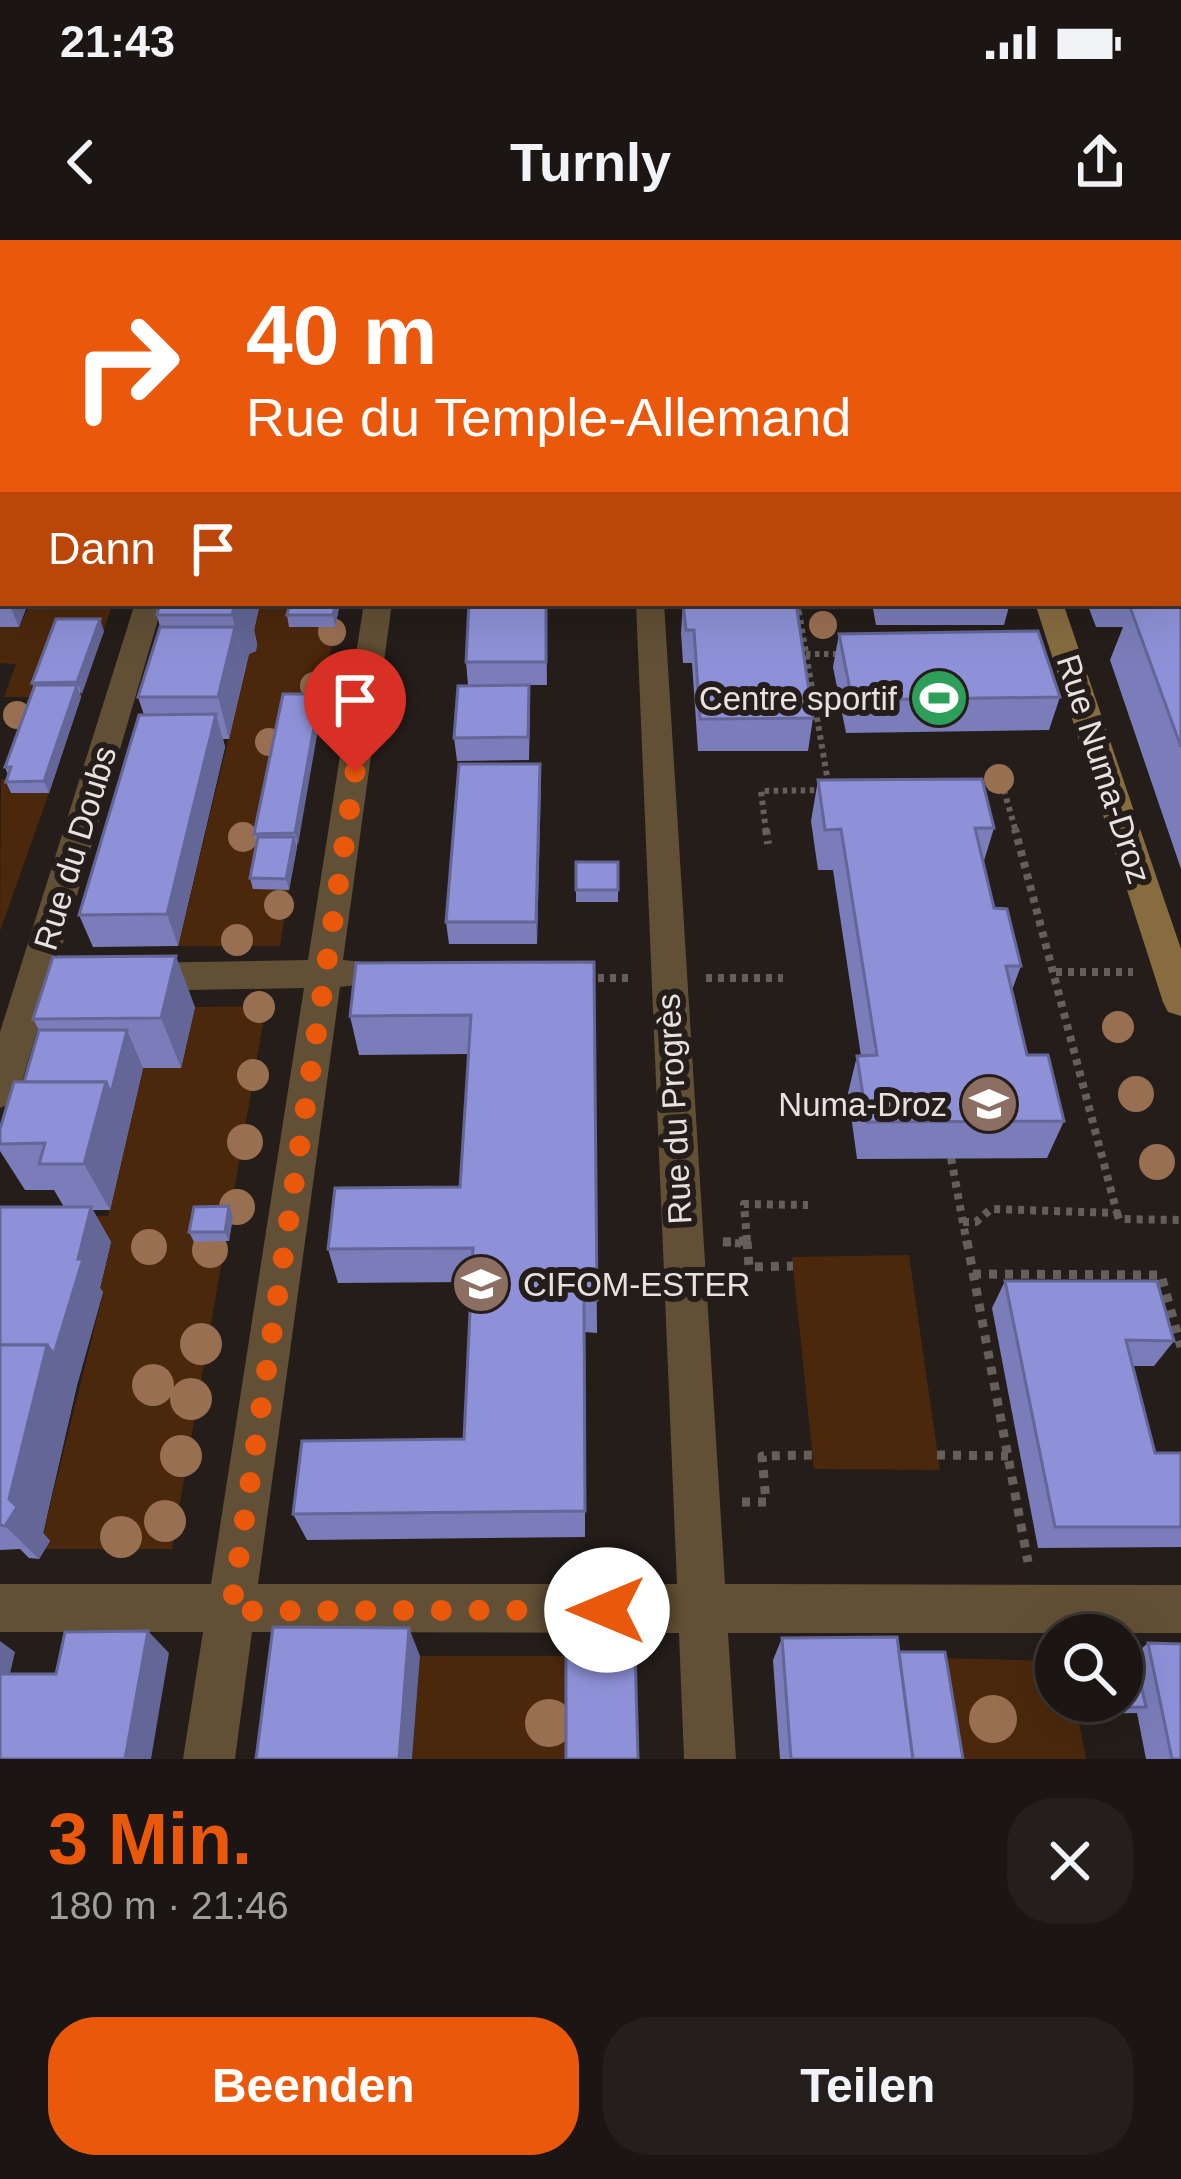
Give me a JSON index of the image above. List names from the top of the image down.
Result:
{
  "streets": {
    "main road": ["Rue Numa-Droz"],
    "street": ["Rue du Doubs", "Rue du Progrès"]
  },
  "places": {
    "sports": ["Centre sportif"],
    "school or university": ["Numa-Droz", "CIFOM-ESTER"]
  },
  "page": {
    "status": "21:43",
    "header": "Turnly",
    "turn": ["40 m", "Rue du Temple-Allemand"],
    "then": "Dann",
    "heading": ["3 Min.", "180 m · 21:46"],
    "buttons": ["Beenden", "Teilen"]
  }
}
